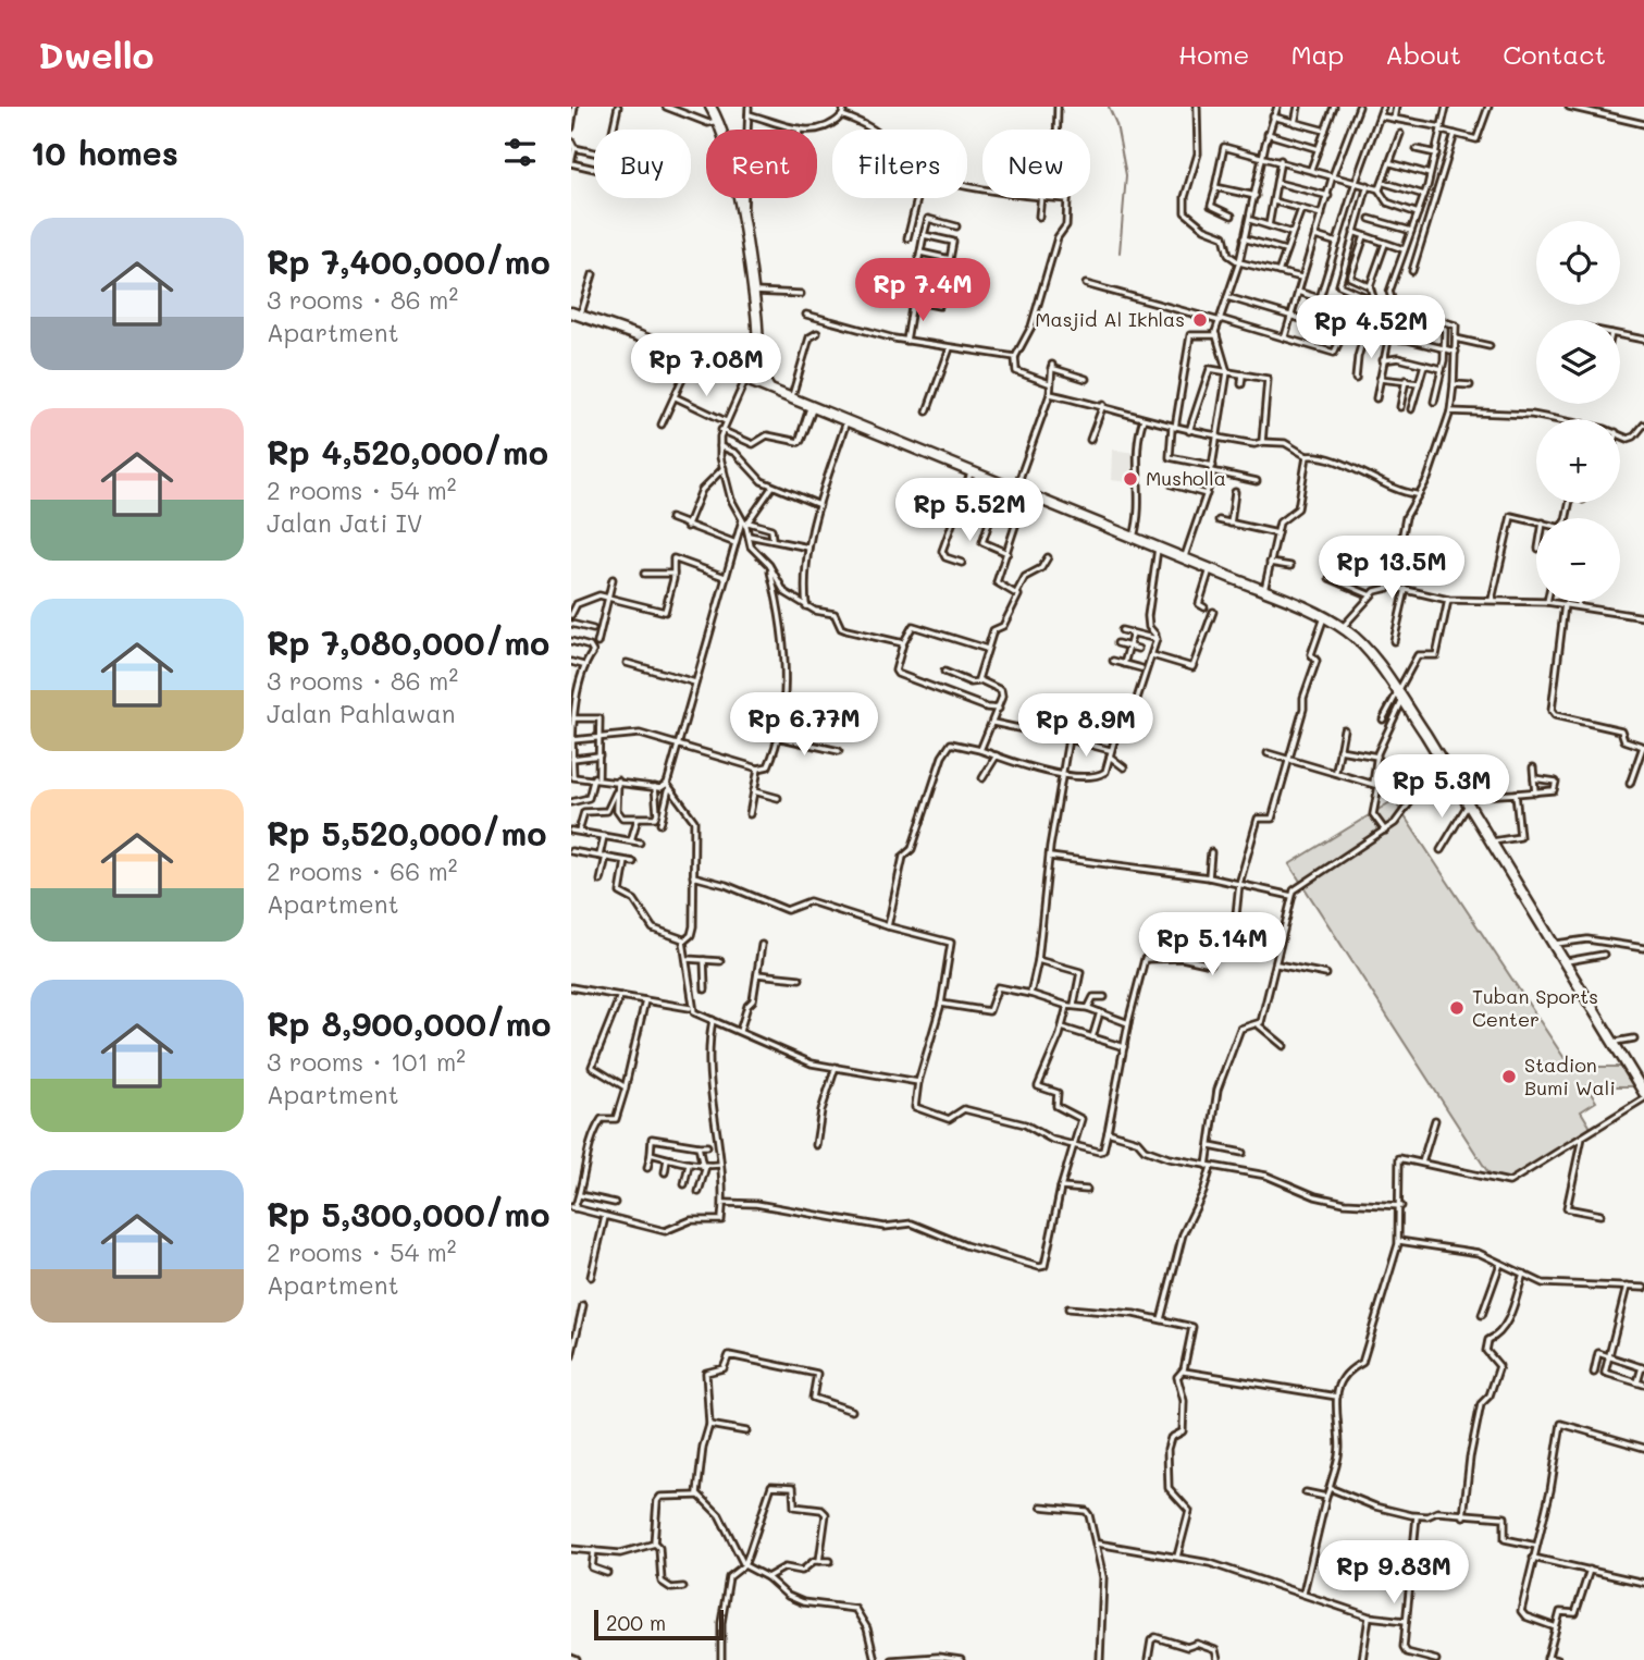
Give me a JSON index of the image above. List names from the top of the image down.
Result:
{
  "places": [
    "Masjid Al Ikhlas",
    "Musholla",
    "Tuban Sports Center",
    "Stadion Bumi Wali"
  ],
  "scale_bar": "200 m",
  "page": {
    "header": "Dwello",
    "nav": [
      "Home",
      "Map",
      "About",
      "Contact"
    ],
    "heading": "10 homes",
    "chip": [
      "Buy",
      "Rent",
      "Filters",
      "New"
    ],
    "list": [
      {
        "name": "Rp 7,400,000/mo",
        "note": "3 rooms · 86 m² · Apartment"
      },
      {
        "name": "Rp 4,520,000/mo",
        "note": "2 rooms · 54 m² · Jalan Jati IV"
      },
      {
        "name": "Rp 7,080,000/mo",
        "note": "3 rooms · 86 m² · Jalan Pahlawan"
      },
      {
        "name": "Rp 5,520,000/mo",
        "note": "2 rooms · 66 m² · Apartment"
      },
      {
        "name": "Rp 8,900,000/mo",
        "note": "3 rooms · 101 m² · Apartment"
      },
      {
        "name": "Rp 5,300,000/mo",
        "note": "2 rooms · 54 m² · Apartment"
      }
    ],
    "map_buttons": ["+", "−"],
    "price": [
      "Rp 7.4M",
      "Rp 4.52M",
      "Rp 7.08M",
      "Rp 5.52M",
      "Rp 13.5M",
      "Rp 6.77M",
      "Rp 8.9M",
      "Rp 5.3M",
      "Rp 5.14M",
      "Rp 9.83M"
    ],
    "scale": "200 m"
  }
}
